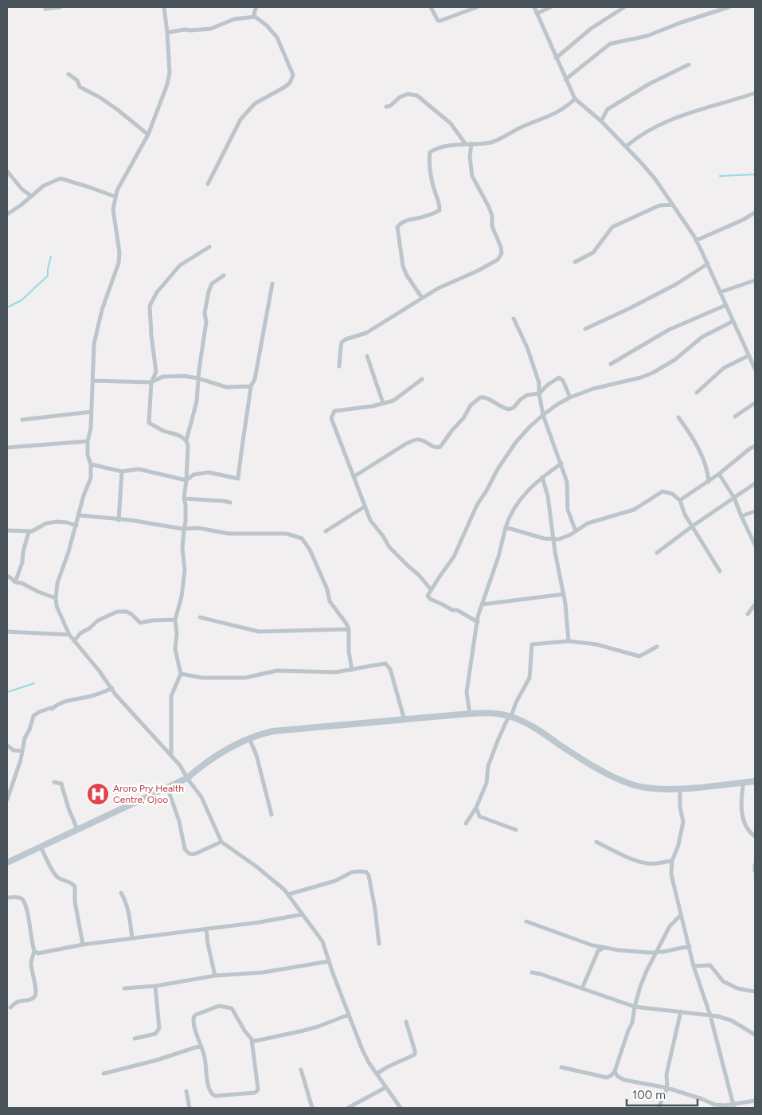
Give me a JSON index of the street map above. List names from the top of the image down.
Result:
{
  "places": {
    "hospital": ["Aroro Pry Health Centre, Ojoo"]
  },
  "scale_bar": "100 m"
}
